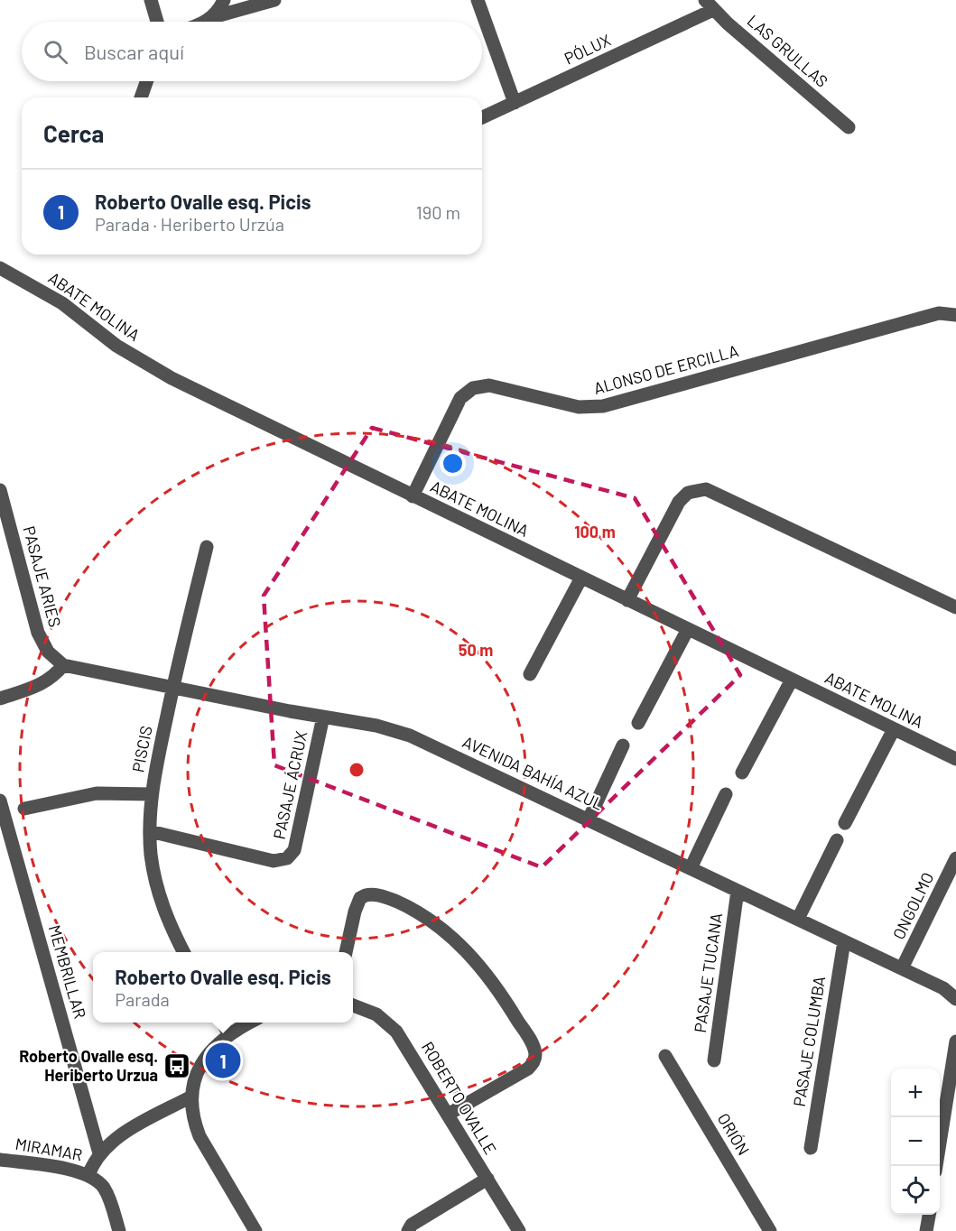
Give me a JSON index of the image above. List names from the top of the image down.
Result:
{
  "streets": {
    "street": [
      "PÓLUX",
      "LAS GRULLAS",
      "ABATE MOLINA",
      "ALONSO DE ERCILLA",
      "PASAJE ARIES",
      "PISCIS",
      "AVENIDA BAHÍA AZUL",
      "PASAJE ÁCRUX",
      "ONGOLMO",
      "MEMBRILLAR",
      "PASAJE TUCANA",
      "PASAJE COLUMBA",
      "ROBERTO OVALLE",
      "ORIÓN",
      "MIRAMAR"
    ]
  },
  "crossings": [
    ["PÓLUX", "LAS GRULLAS"],
    ["ABATE MOLINA", "ALONSO DE ERCILLA"],
    ["PASAJE ARIES", "AVENIDA BAHÍA AZUL"],
    ["PISCIS", "AVENIDA BAHÍA AZUL"],
    ["PISCIS", "PASAJE ÁCRUX"],
    ["AVENIDA BAHÍA AZUL", "PASAJE ÁCRUX"],
    ["AVENIDA BAHÍA AZUL", "ONGOLMO"],
    ["AVENIDA BAHÍA AZUL", "PASAJE TUCANA"],
    ["AVENIDA BAHÍA AZUL", "PASAJE COLUMBA"],
    ["MEMBRILLAR", "MIRAMAR"]
  ],
  "places": {
    "bus stop": ["Roberto Ovalle esq. Heriberto Urzua"]
  },
  "page": {
    "search": "Buscar aquí",
    "heading": "Cerca",
    "list": [
      {
        "mark": "1",
        "name": "Roberto Ovalle esq. Picis",
        "note": "Parada · Heriberto Urzúa",
        "value": "190 m"
      }
    ],
    "popup": ["Roberto Ovalle esq. Picis", "Parada"],
    "pins": "1",
    "map_buttons": ["+", "−"]
  },
  "rings": ["100 m", "50 m"]
}
